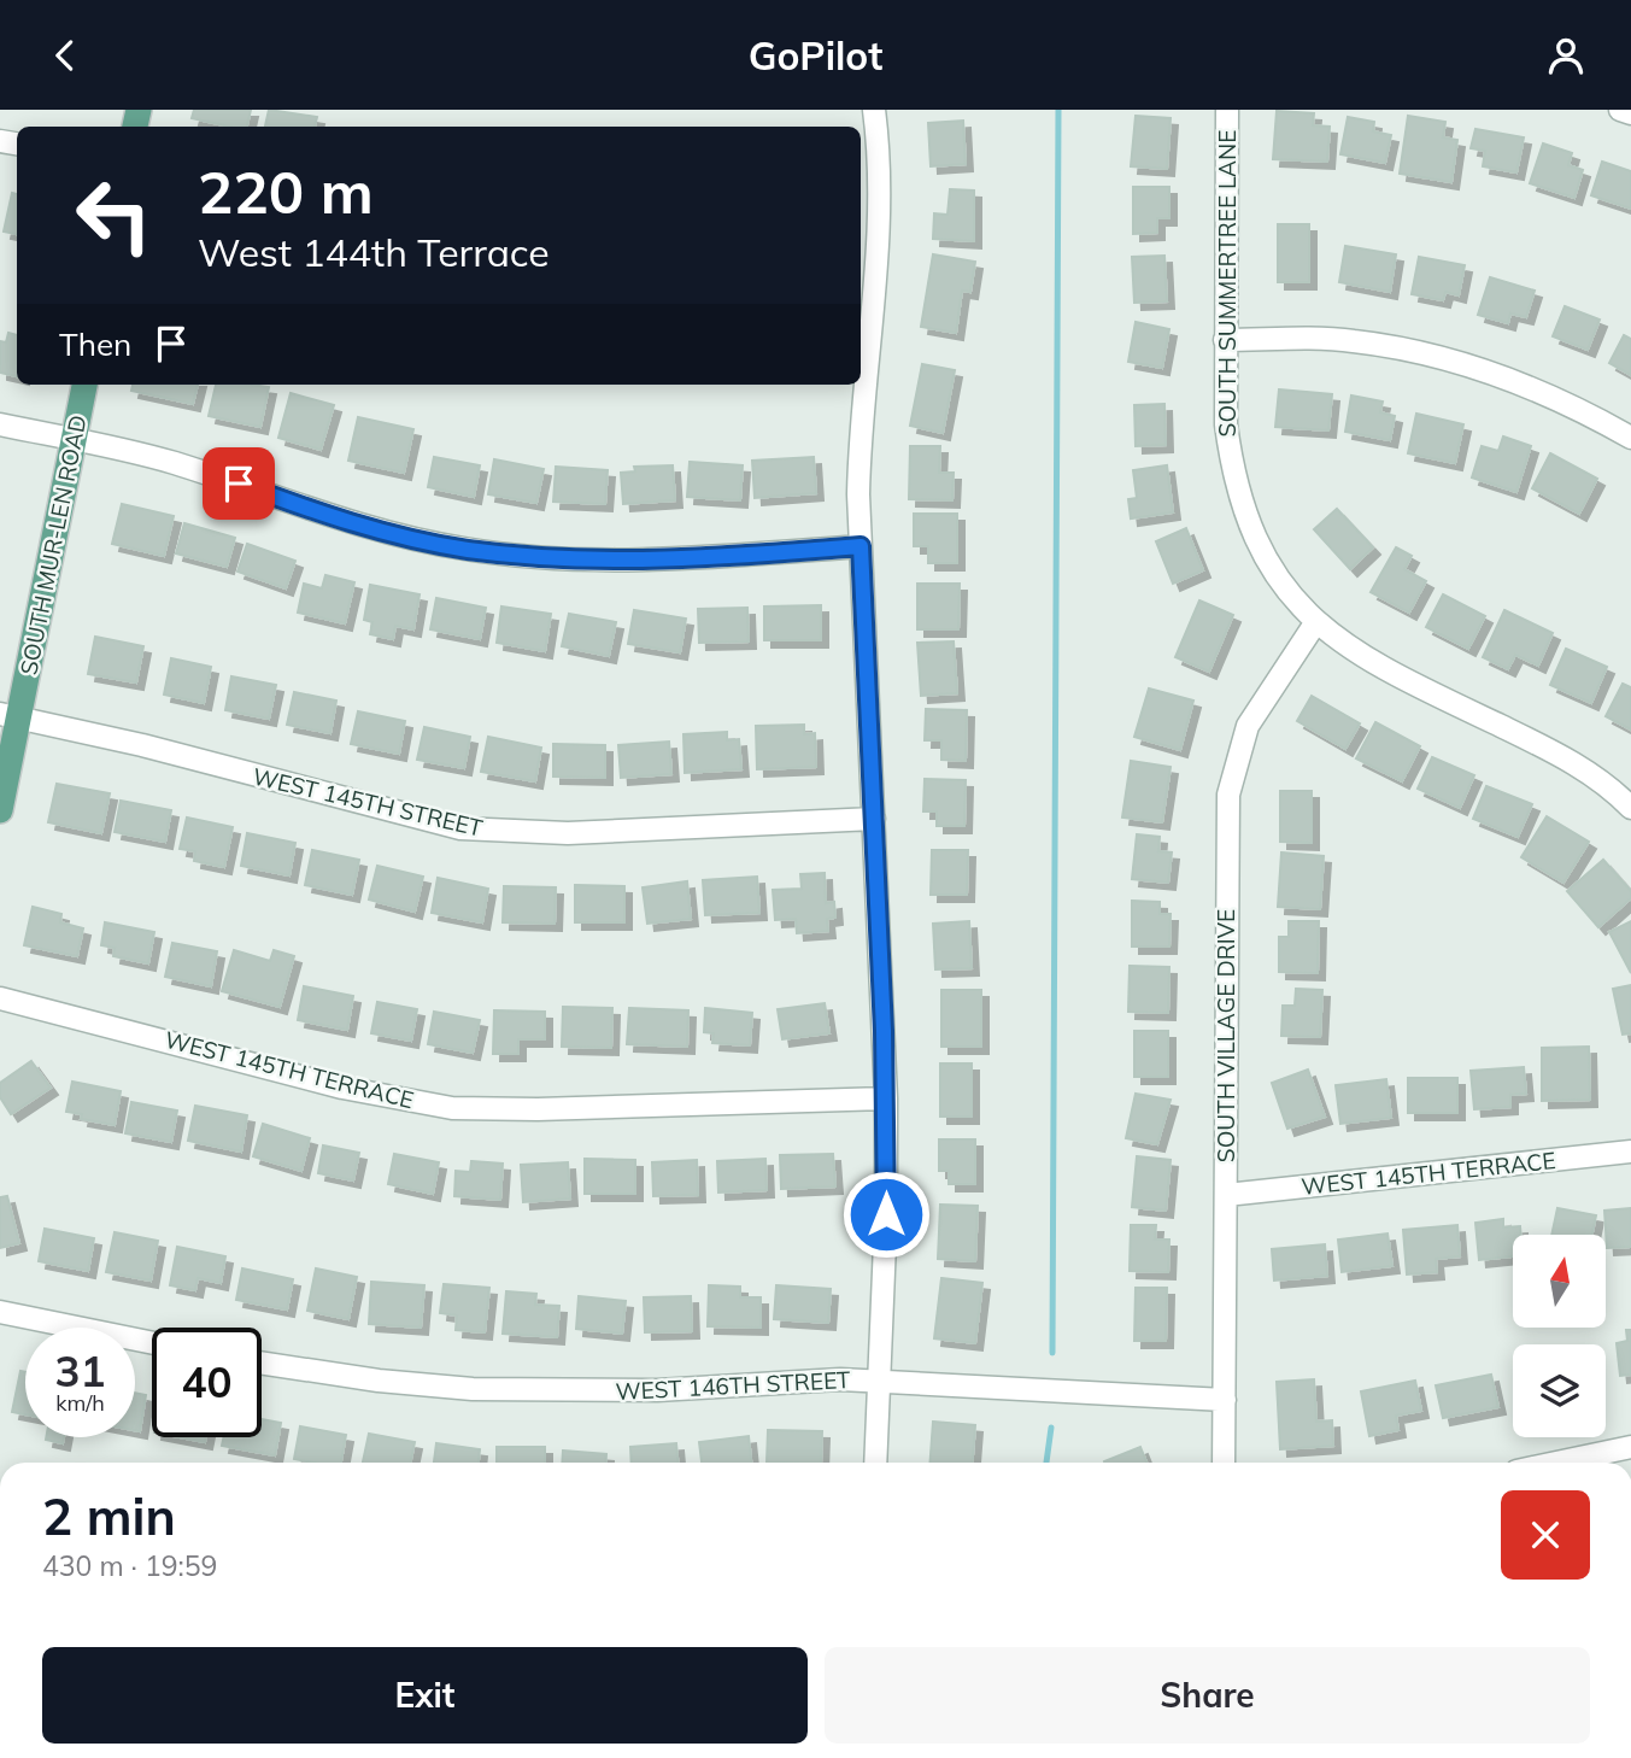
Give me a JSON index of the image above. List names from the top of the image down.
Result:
{
  "streets": {
    "main road": ["SOUTH MUR-LEN ROAD"],
    "street": [
      "SOUTH SUMMERTREE LANE",
      "WEST 145TH STREET",
      "SOUTH VILLAGE DRIVE",
      "WEST 145TH TERRACE",
      "WEST 146TH STREET"
    ]
  },
  "crossings": [
    ["SOUTH SUMMERTREE LANE", "SOUTH VILLAGE DRIVE"],
    ["SOUTH MUR-LEN ROAD", "WEST 145TH STREET"],
    ["SOUTH VILLAGE DRIVE", "WEST 145TH TERRACE"],
    ["SOUTH VILLAGE DRIVE", "WEST 146TH STREET"]
  ],
  "north": "top",
  "page": {
    "header": "GoPilot",
    "turn": ["220 m", "West 144th Terrace"],
    "then": "Then",
    "speed": "31 km/h",
    "limit": "40",
    "heading": ["2 min", "430 m · 19:59"],
    "buttons": ["Exit", "Share"]
  }
}
